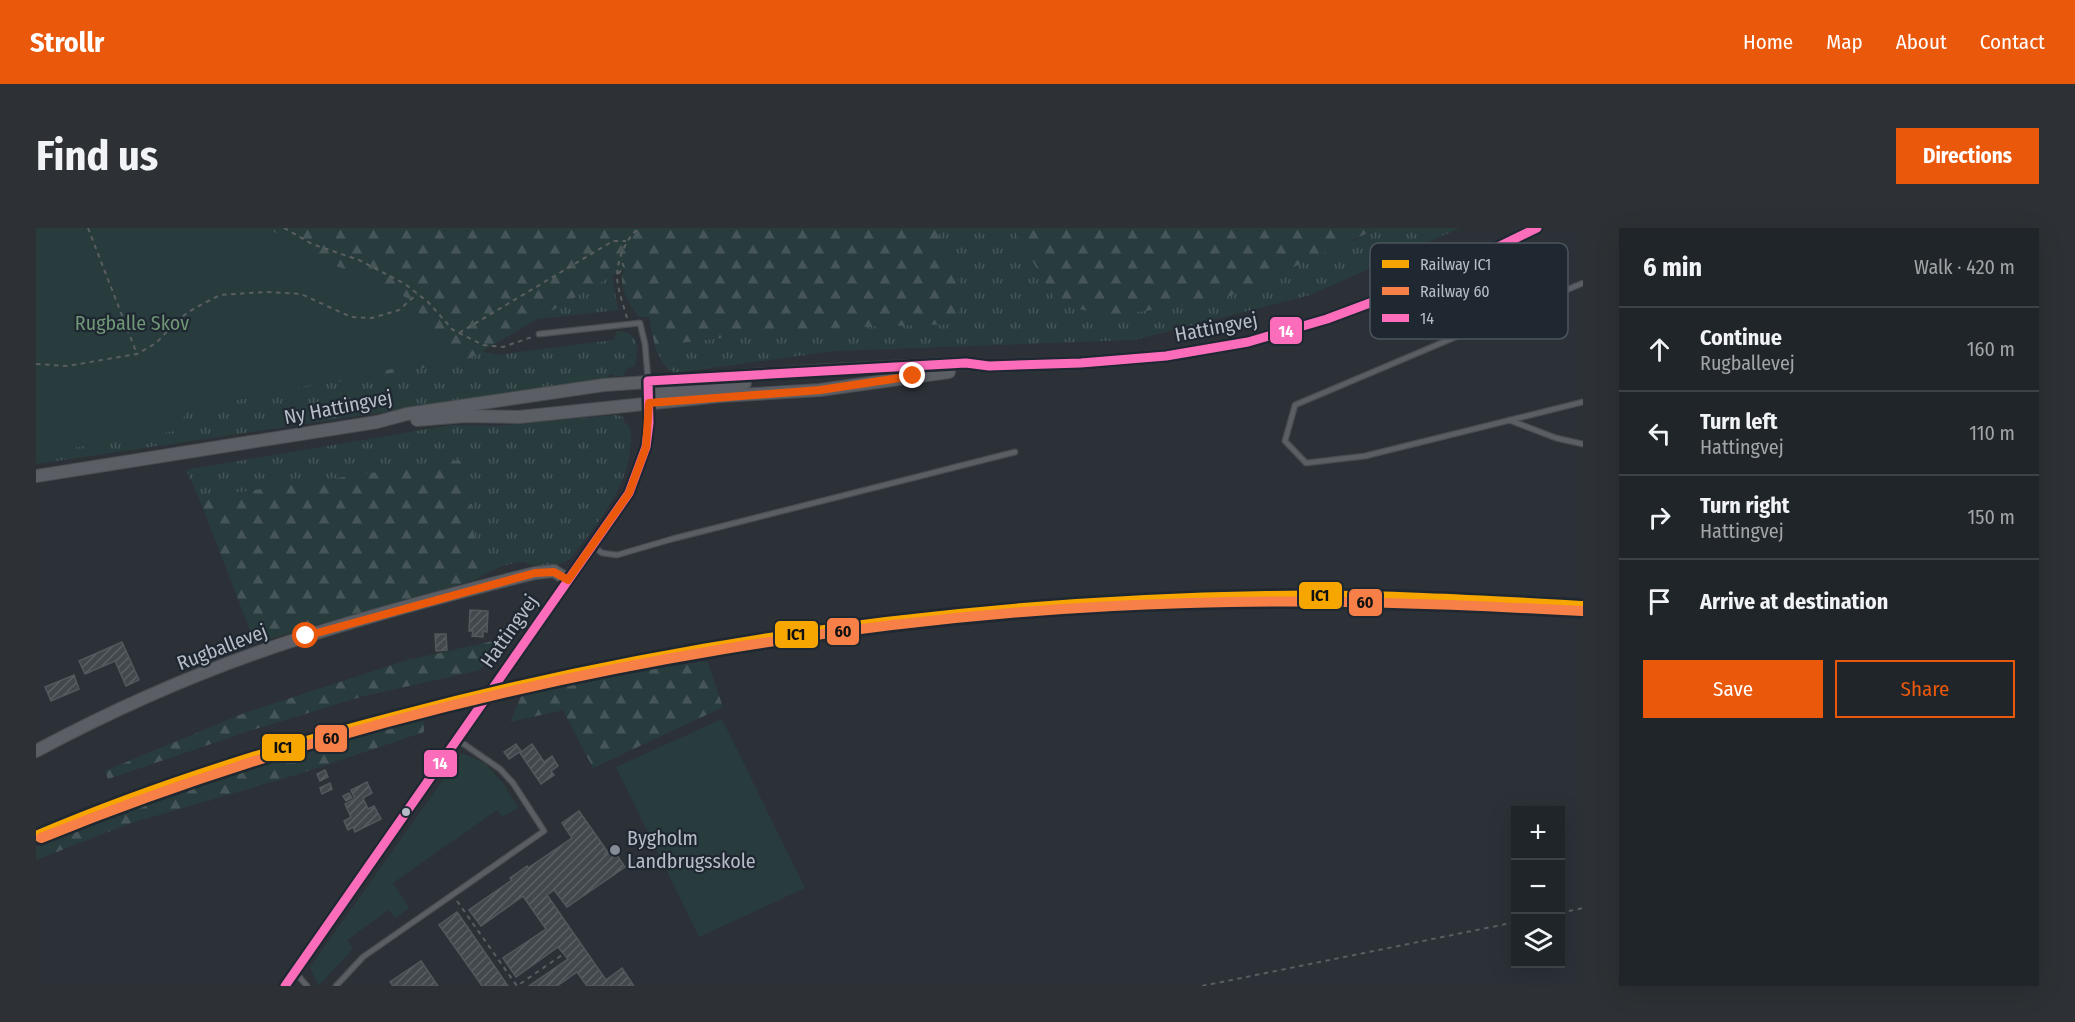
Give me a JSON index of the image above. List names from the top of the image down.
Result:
{
  "streets": {
    "street": ["Hattingvej", "Ny Hattingvej", "Rugballevej"]
  },
  "crossings": [
    ["Hattingvej", "Ny Hattingvej"],
    ["Hattingvej", "Rugballevej"]
  ],
  "parks": ["Rugballe Skov"],
  "places": ["Bygholm Landbrugsskole"],
  "lines": ["transit line 14", "rail line IC1", "rail line 60"],
  "legend": ["Railway IC1", "Railway 60", "14"],
  "page": {
    "header": "Strollr",
    "nav": [
      "Home",
      "Map",
      "About",
      "Contact"
    ],
    "buttons": [
      "Directions",
      ["Save", "Share"]
    ],
    "title": "Find us",
    "heading": ["6 min", "Walk · 420 m"],
    "list": [
      ["Continue", "Rugballevej", "160 m"],
      ["Turn left", "Hattingvej", "110 m"],
      ["Turn right", "Hattingvej", "150 m"],
      "Arrive at destination"
    ],
    "map_buttons": ["+", "−"]
  }
}
